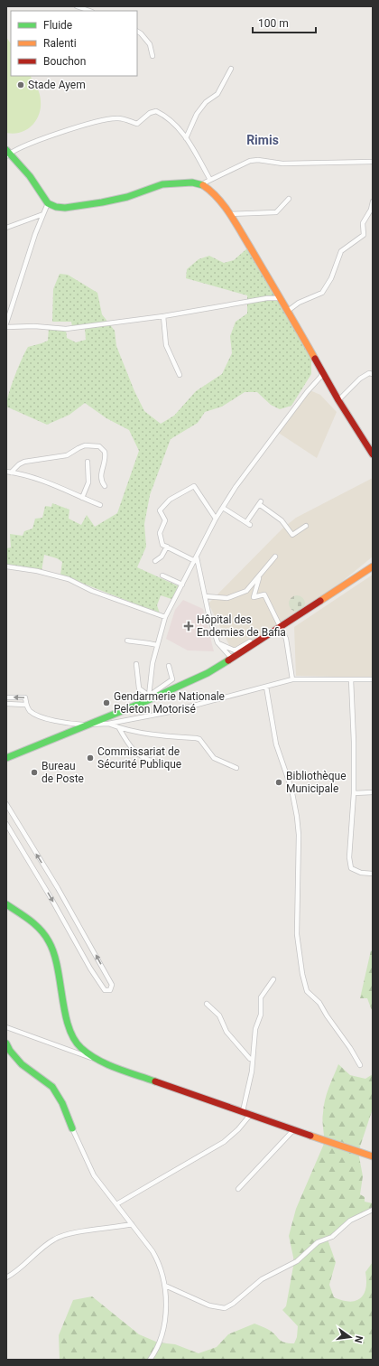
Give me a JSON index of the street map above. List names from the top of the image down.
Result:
{
  "districts": ["Rimis"],
  "places": {
    "other": [
      "Stade Ayem",
      "Gendarmerie Nationale Peleton Motorisé",
      "Commissariat de Sécurité Publique",
      "Bureau de Poste",
      "Bibliothèque Municipale"
    ],
    "health": ["Hôpital des Endemies de Bafia"]
  },
  "legend": ["Fluide", "Ralenti", "Bouchon"],
  "scale_bar": "100 m",
  "north": "right"
}
